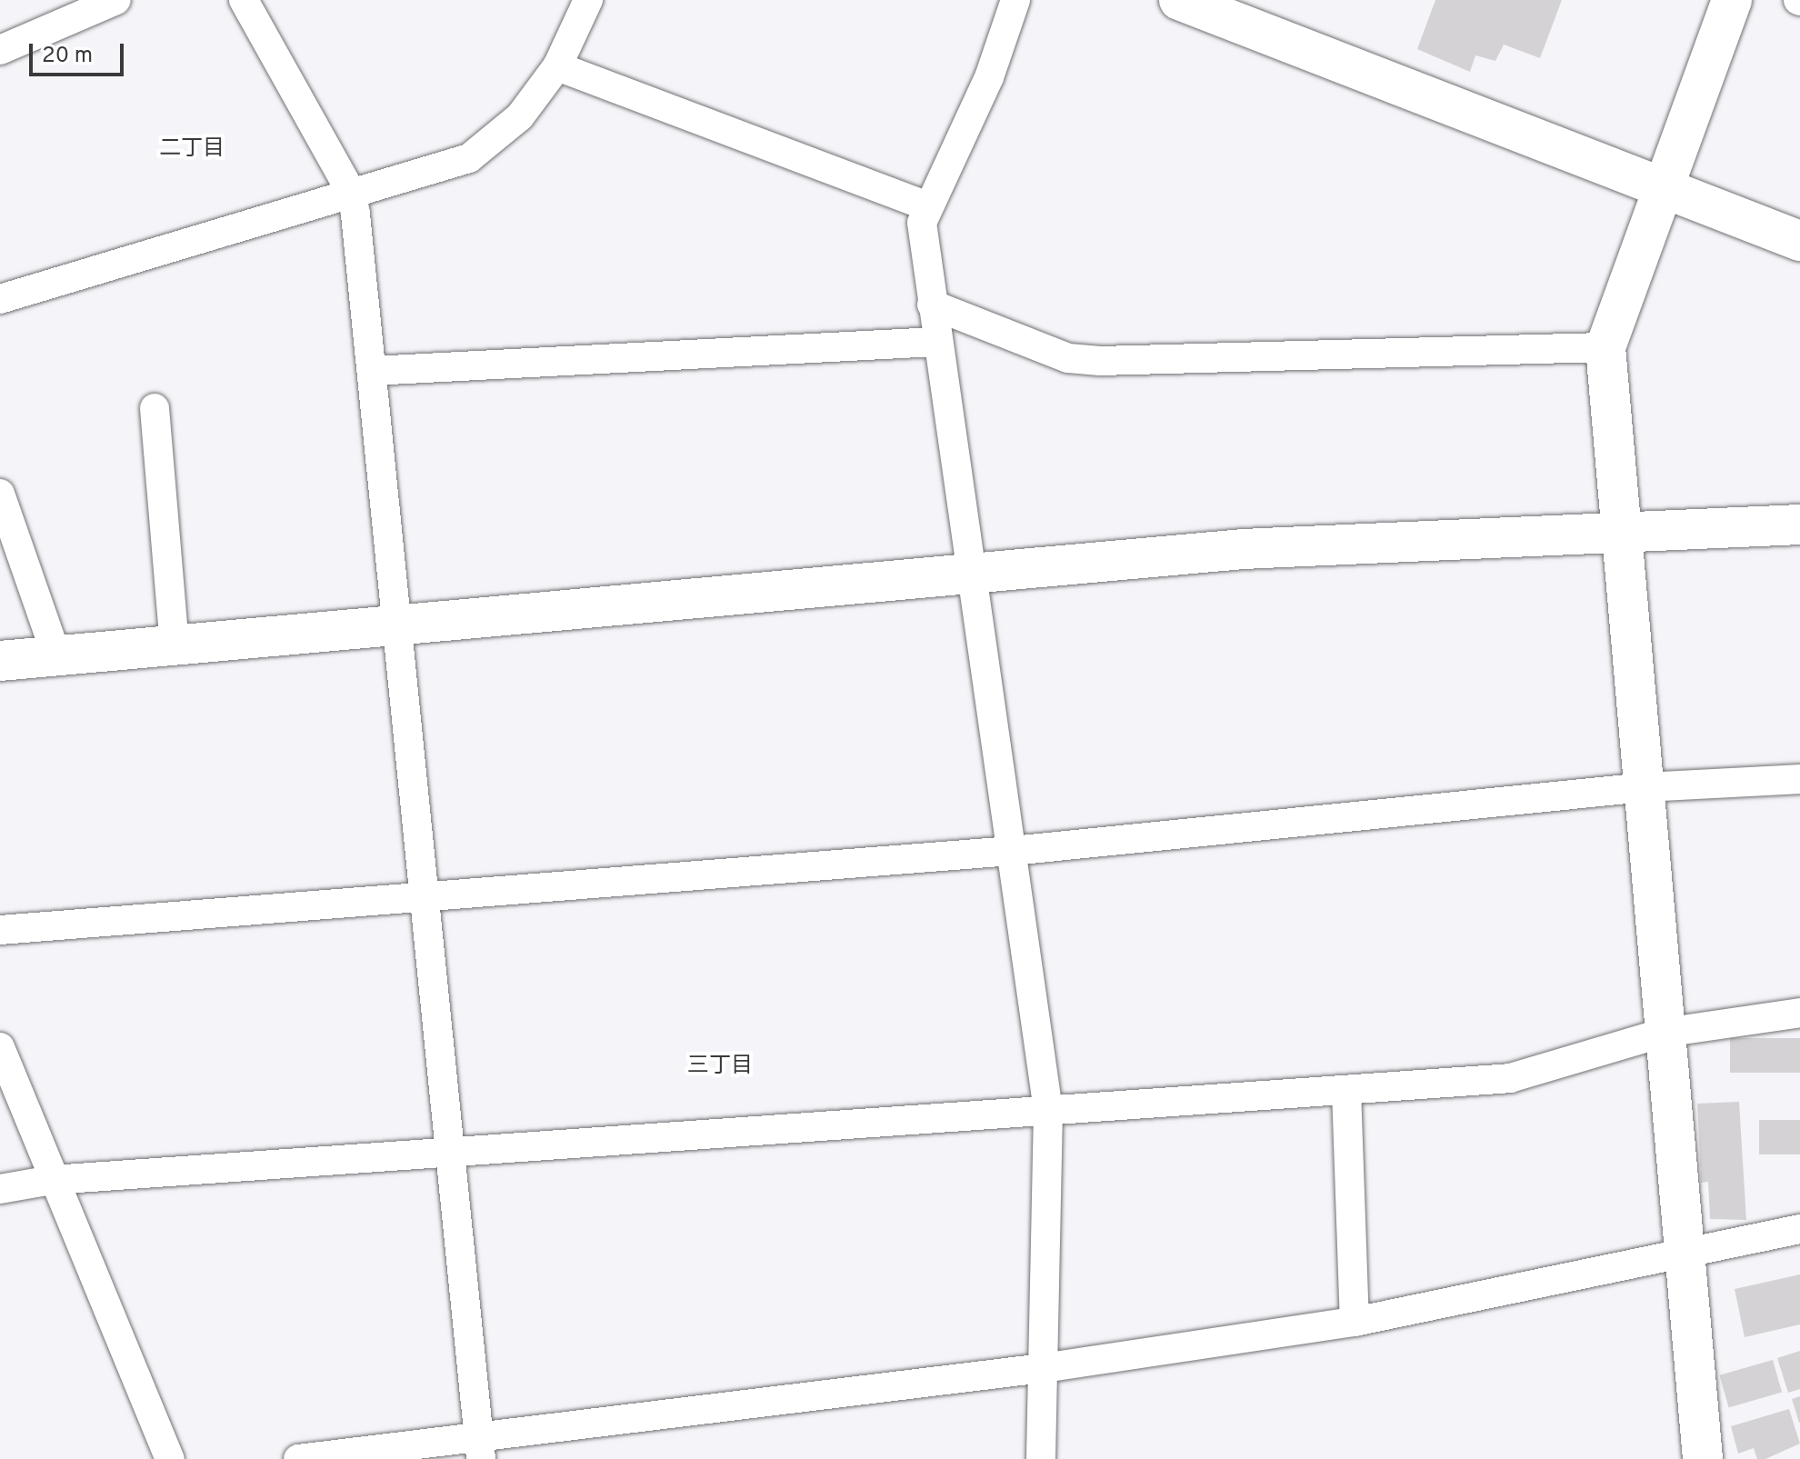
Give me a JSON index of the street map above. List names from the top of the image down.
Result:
{
  "districts": ["二丁目", "三丁目"],
  "scale_bar": "20 m"
}
